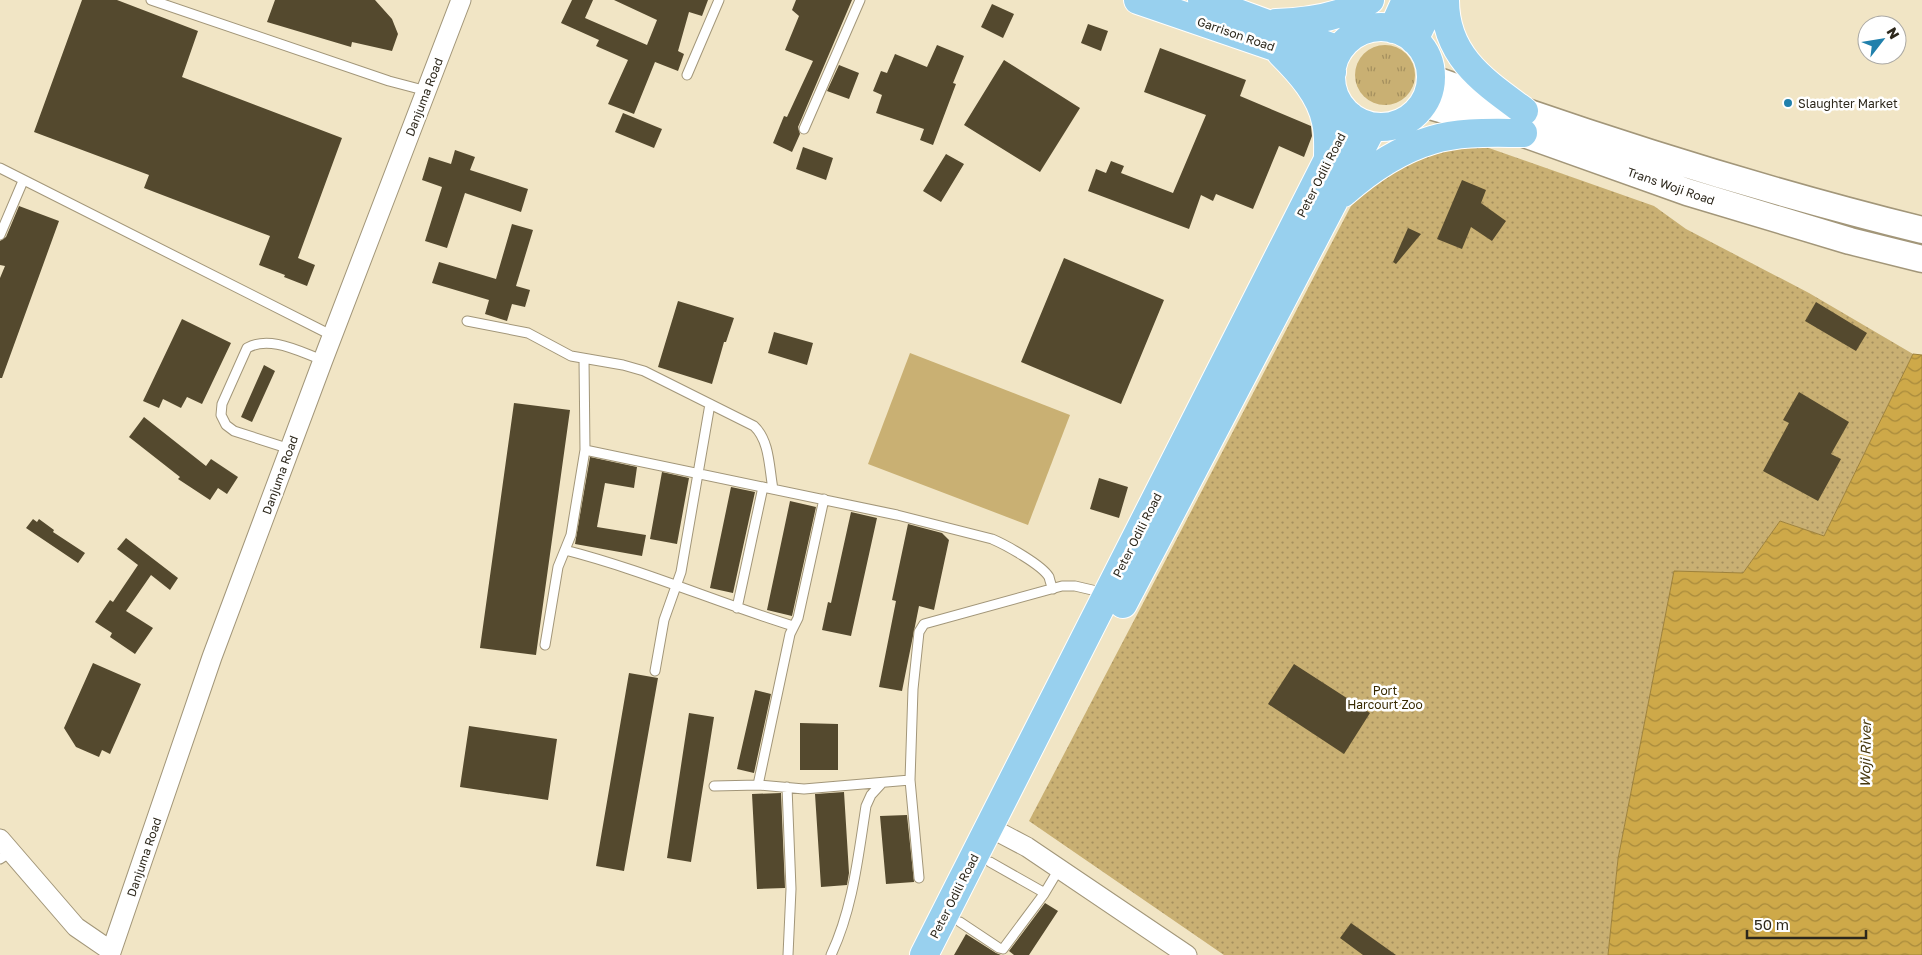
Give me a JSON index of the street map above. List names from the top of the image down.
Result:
{
  "streets": {
    "main road": ["Garrison Road", "Peter Odili Road", "Trans Woji Road"],
    "street": ["Danjuma Road"]
  },
  "crossings": [
    ["Garrison Road", "Peter Odili Road"],
    ["Garrison Road", "Trans Woji Road"],
    ["Peter Odili Road", "Trans Woji Road"]
  ],
  "water": ["Woji River"],
  "parks": ["Port Harcourt Zoo"],
  "places": ["Slaughter Market"],
  "scale_bar": "50 m",
  "north": "top right"
}
